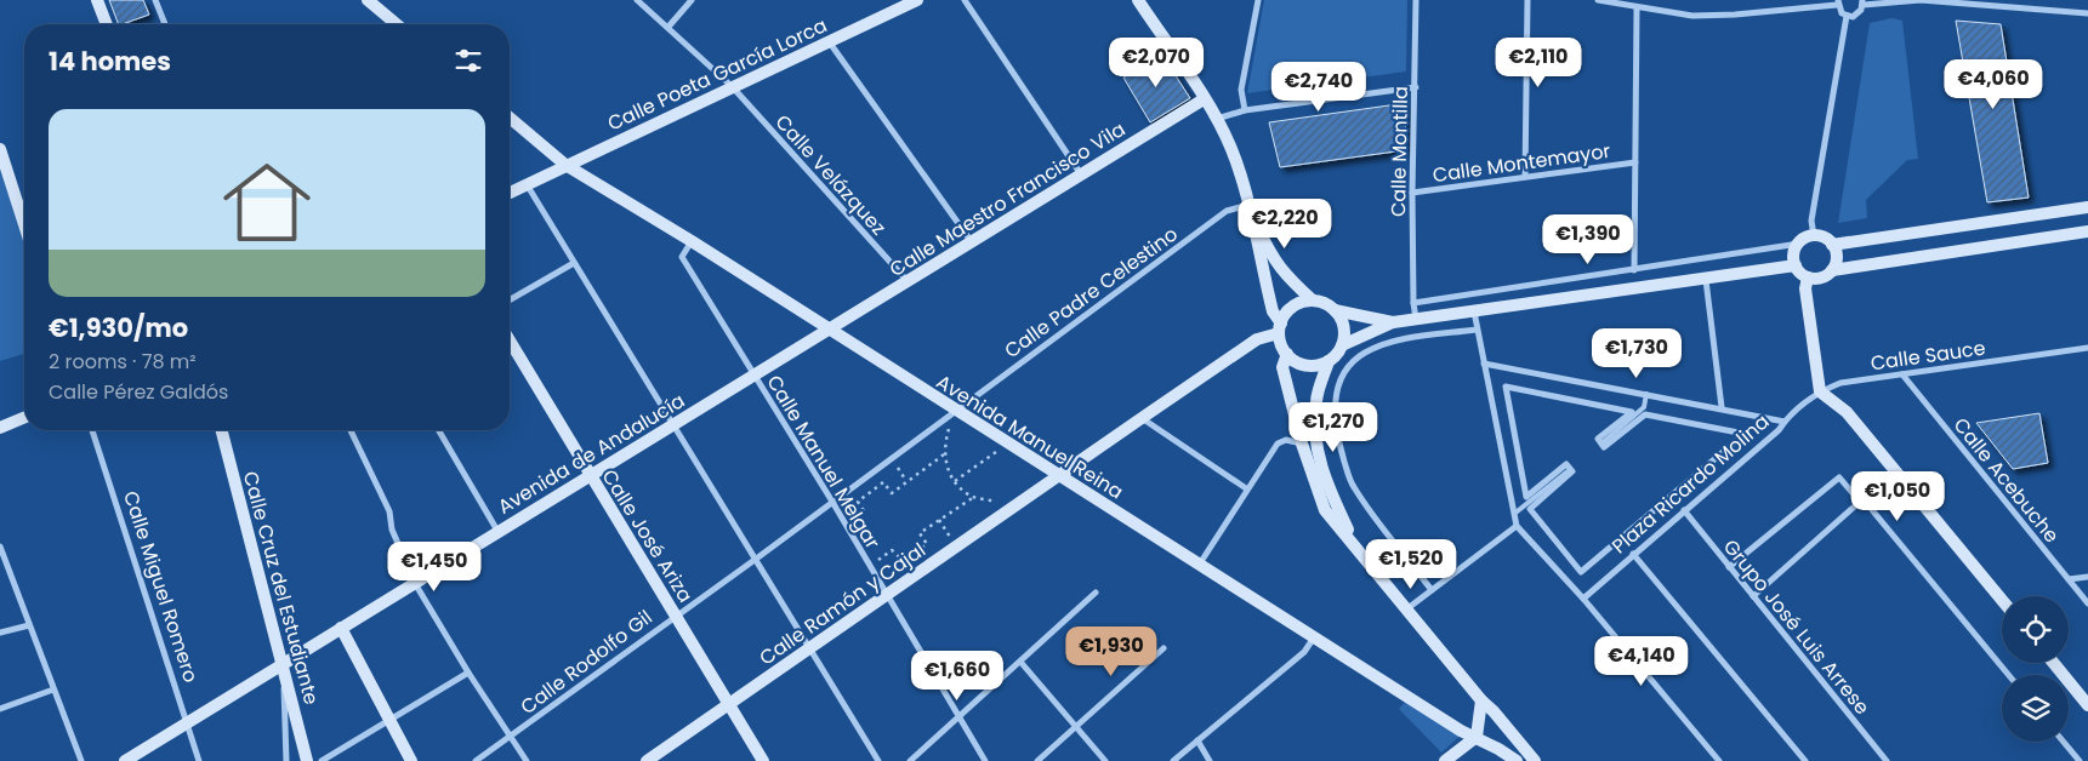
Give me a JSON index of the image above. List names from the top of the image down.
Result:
{
  "streets": {
    "street": [
      "Calle Poeta García Lorca",
      "Calle Montilla",
      "Calle Montemayor",
      "Calle Velázquez",
      "Calle Maestro Francisco Vila",
      "Calle Padre Celestino",
      "Calle Sauce",
      "Avenida Manuel Reina",
      "Avenida de Andalucía",
      "Calle Manuel Melgar",
      "Calle Acebuche",
      "Plaza Ricardo Molina",
      "Calle José Ariza",
      "Calle Miguel Romero",
      "Calle Cruz del Estudiante",
      "Calle Ramón y Cajal",
      "Grupo José Luis Arrese",
      "Calle Rodolfo Gil"
    ]
  },
  "crossings": [
    ["Calle Poeta García Lorca", "Calle Velázquez"],
    ["Calle Poeta García Lorca", "Avenida Manuel Reina"],
    ["Calle Montilla", "Calle Montemayor"],
    ["Calle Velázquez", "Calle Maestro Francisco Vila"],
    ["Calle Maestro Francisco Vila", "Avenida Manuel Reina"],
    ["Calle Maestro Francisco Vila", "Avenida de Andalucía"],
    ["Calle Padre Celestino", "Avenida Manuel Reina"],
    ["Calle Padre Celestino", "Calle Rodolfo Gil"],
    ["Calle Sauce", "Calle Acebuche"],
    ["Calle Sauce", "Plaza Ricardo Molina"],
    ["Avenida Manuel Reina", "Avenida de Andalucía"],
    ["Avenida Manuel Reina", "Calle Manuel Melgar"],
    ["Avenida Manuel Reina", "Calle Ramón y Cajal"],
    ["Avenida de Andalucía", "Calle Manuel Melgar"],
    ["Avenida de Andalucía", "Calle José Ariza"],
    ["Avenida de Andalucía", "Calle Miguel Romero"],
    ["Avenida de Andalucía", "Calle Cruz del Estudiante"],
    ["Calle Manuel Melgar", "Calle Ramón y Cajal"],
    ["Calle Manuel Melgar", "Calle Rodolfo Gil"],
    ["Plaza Ricardo Molina", "Grupo José Luis Arrese"],
    ["Calle José Ariza", "Calle Ramón y Cajal"],
    ["Calle José Ariza", "Calle Rodolfo Gil"]
  ],
  "page": {
    "heading": "14 homes",
    "price": [
      "€2,070",
      "€2,110",
      "€4,060",
      "€2,740",
      "€2,220",
      "€1,390",
      "€1,730",
      "€1,270",
      "€1,050",
      "€1,520",
      "€1,450",
      "€1,930",
      "€4,140",
      "€1,660"
    ],
    "list": [
      {
        "name": "€1,930/mo",
        "note": "2 rooms · 78 m² · Calle Pérez Galdós"
      }
    ]
  }
}
